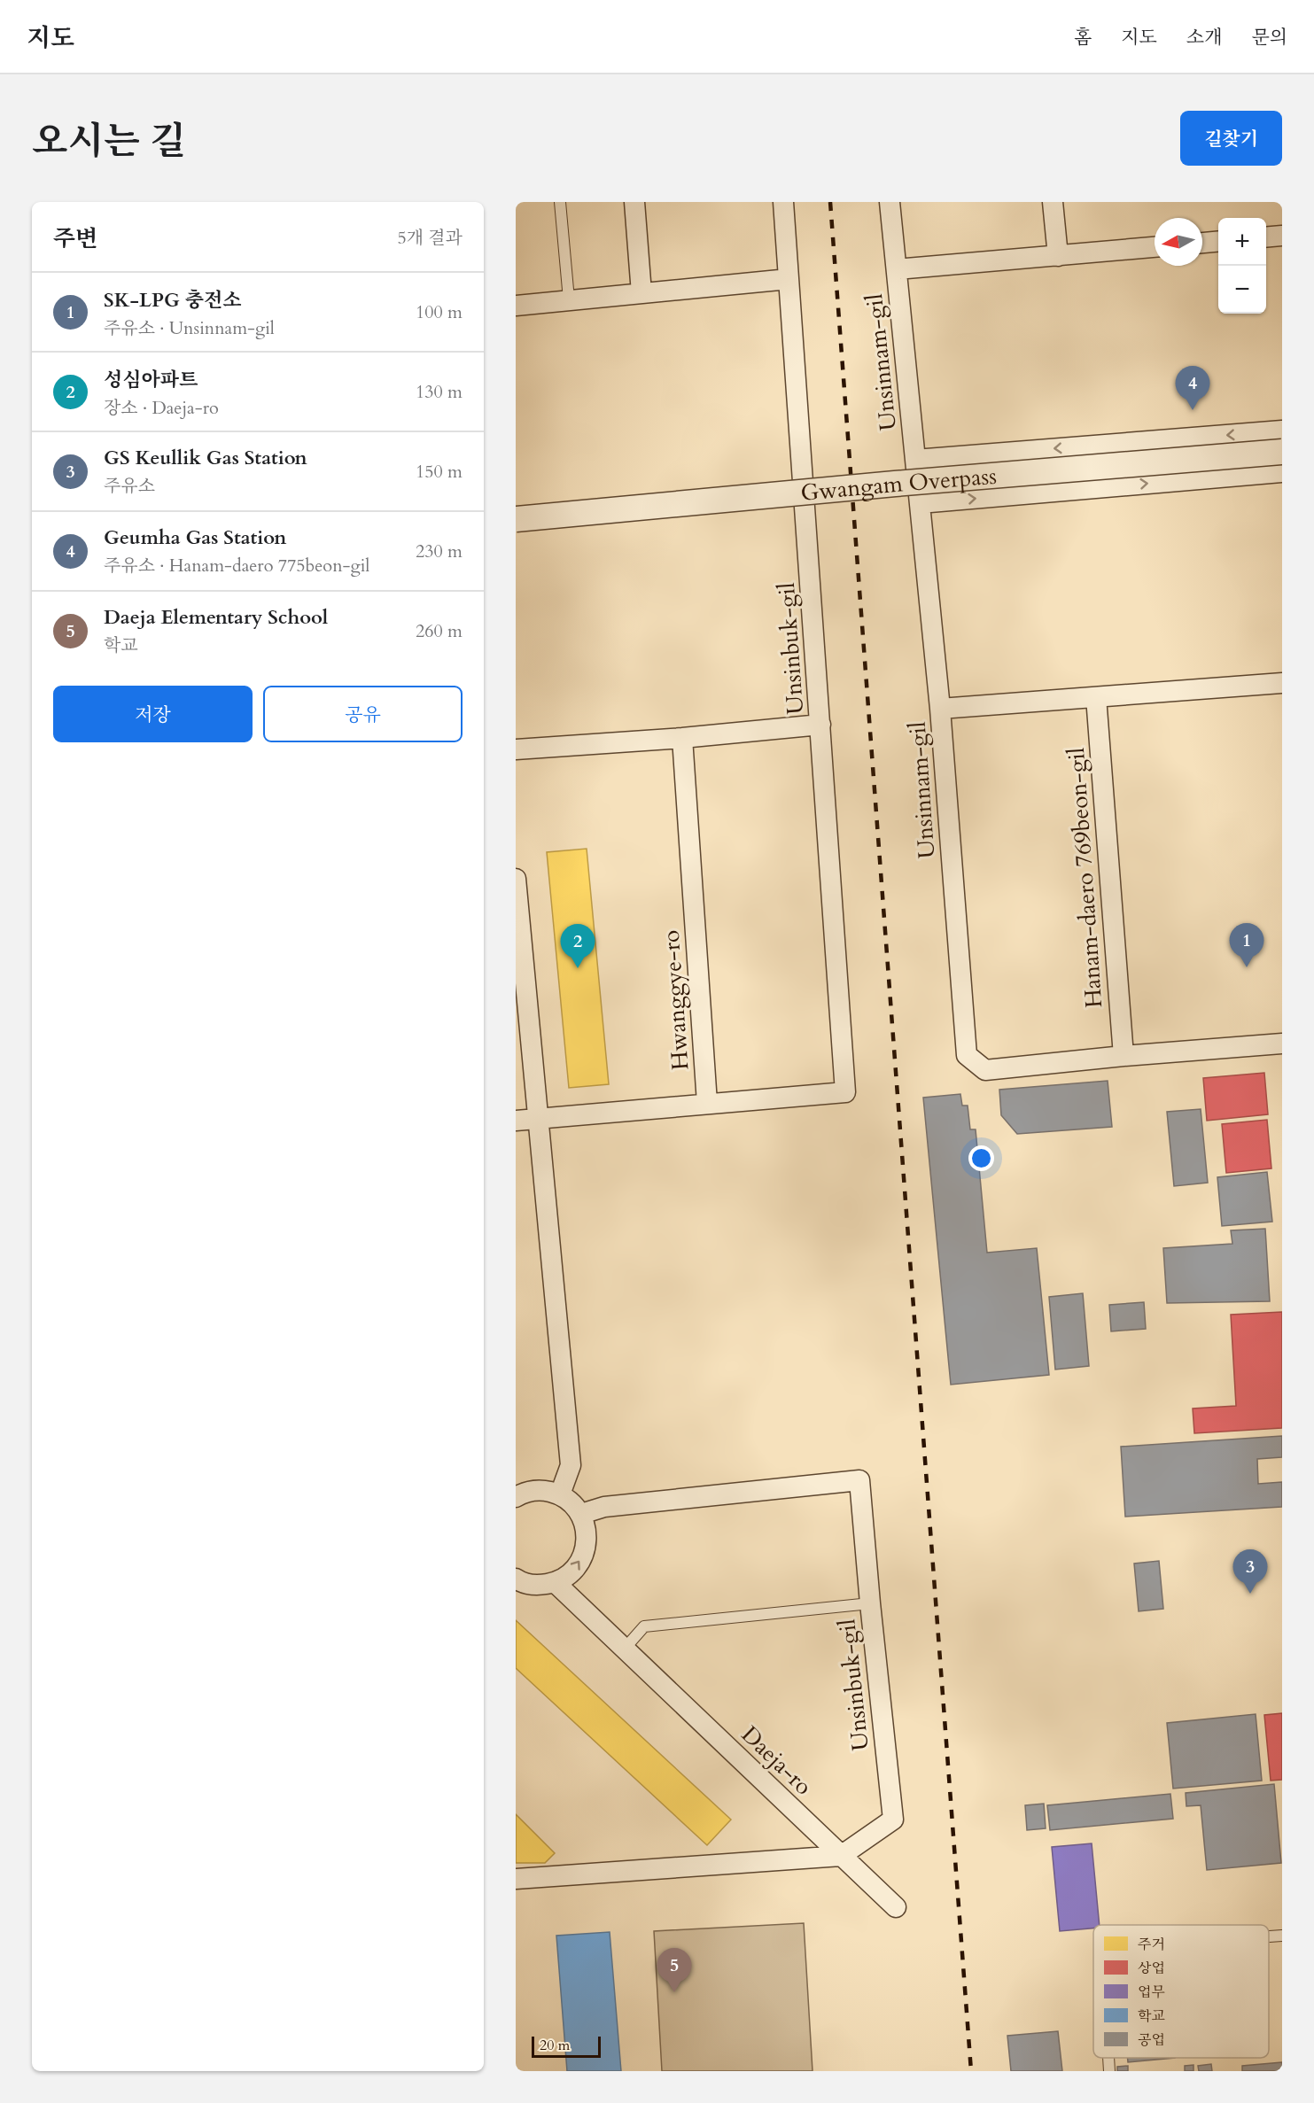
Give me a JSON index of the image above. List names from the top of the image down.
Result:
{
  "streets": {
    "street": [
      "Unsinnam-gil",
      "Gwangam Overpass",
      "Unsinbuk-gil",
      "Hanam-daero 769beon-gil",
      "Hwanggye-ro",
      "Daeja-ro"
    ]
  },
  "crossings": [
    ["Unsinnam-gil", "Hanam-daero 769beon-gil"],
    ["Unsinbuk-gil", "Hwanggye-ro"],
    ["Unsinbuk-gil", "Daeja-ro"]
  ],
  "legend": [
    "주거",
    "상업",
    "업무",
    "학교",
    "공업"
  ],
  "scale_bar": "20 m",
  "north": "left",
  "page": {
    "header": "지도",
    "nav": [
      "홈",
      "지도",
      "소개",
      "문의"
    ],
    "title": "오시는 길",
    "buttons": [
      "길찾기",
      ["저장", "공유"]
    ],
    "heading": ["주변", "5개 결과"],
    "map_buttons": ["+", "−"],
    "list": [
      {
        "mark": "1",
        "name": "SK-LPG 충전소",
        "note": "주유소 · Unsinnam-gil",
        "value": "100 m"
      },
      {
        "mark": "2",
        "name": "성심아파트",
        "note": "장소 · Daeja-ro",
        "value": "130 m"
      },
      {
        "mark": "3",
        "name": "GS Keullik Gas Station",
        "note": "주유소",
        "value": "150 m"
      },
      {
        "mark": "4",
        "name": "Geumha Gas Station",
        "note": "주유소 · Hanam-daero 775beon-gil",
        "value": "230 m"
      },
      {
        "mark": "5",
        "name": "Daeja Elementary School",
        "note": "학교",
        "value": "260 m"
      }
    ],
    "pins": [
      "4",
      "1",
      "2",
      "3",
      "5"
    ],
    "scale": "20 m"
  }
}
